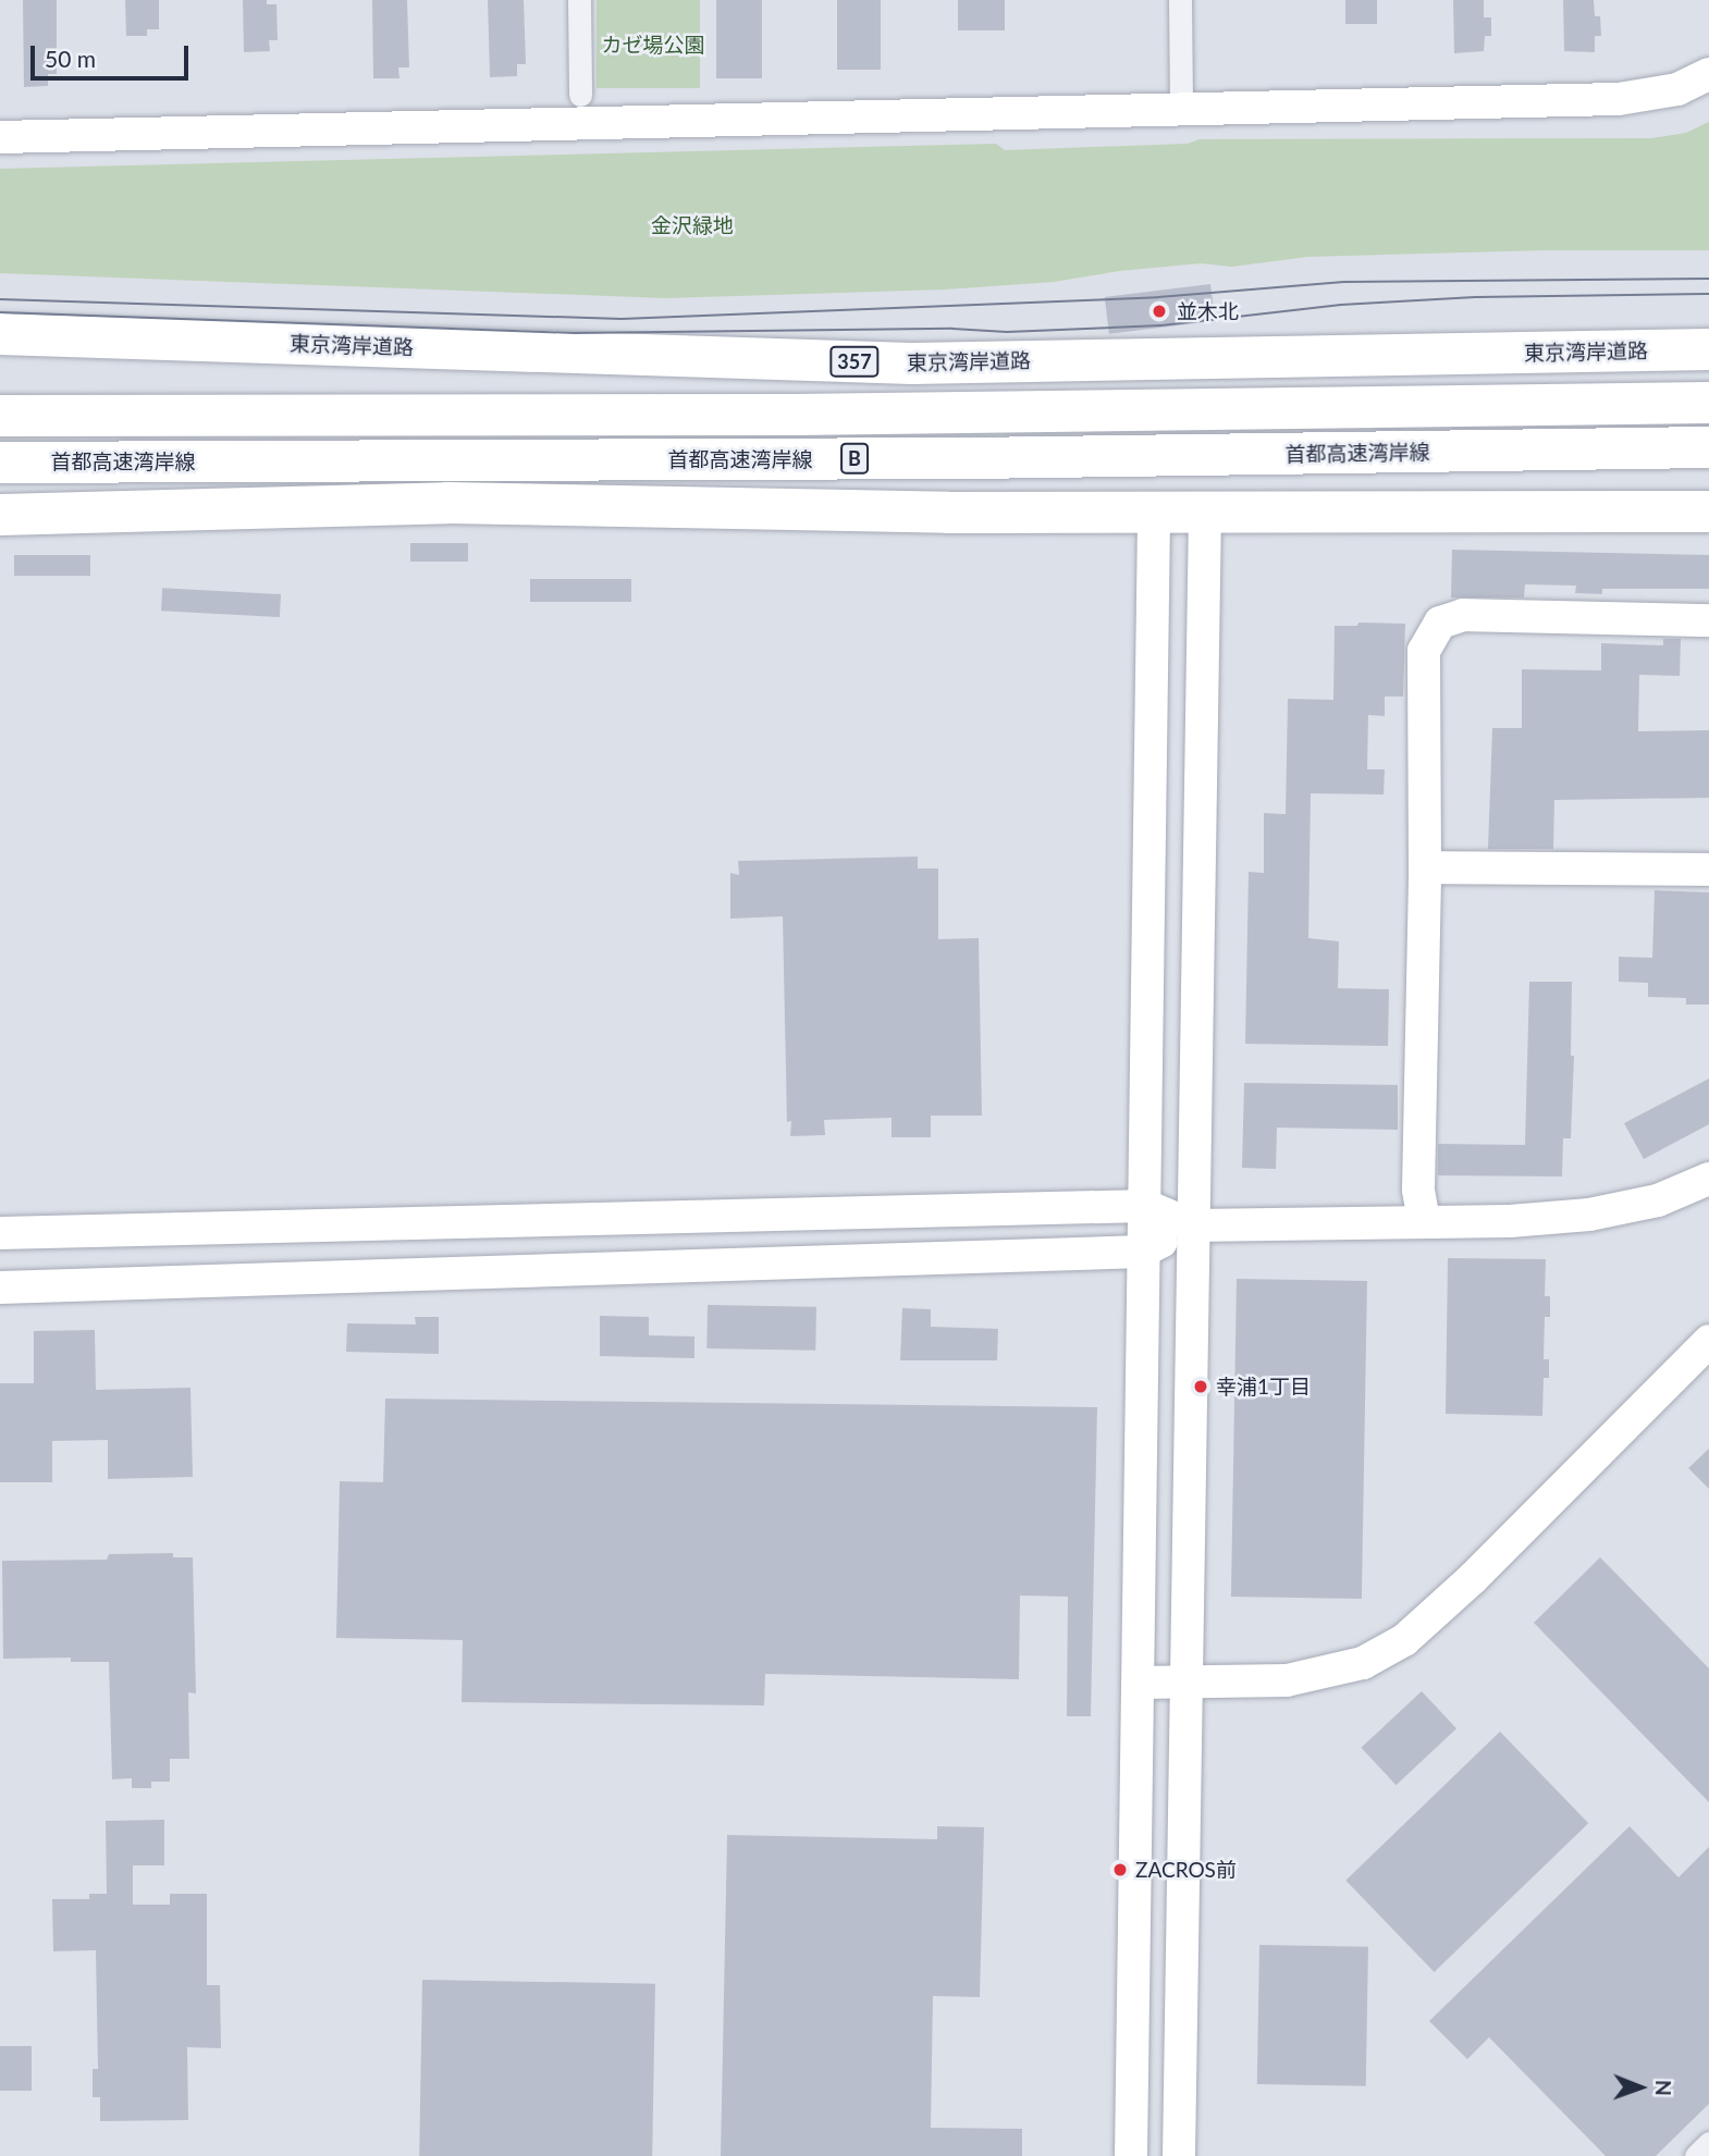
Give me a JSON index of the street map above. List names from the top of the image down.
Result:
{
  "streets": {
    "highway": [
      "東京湾岸道路",
      "357",
      "首都高速湾岸線",
      "B"
    ]
  },
  "parks": ["カゼ場公園", "金沢緑地"],
  "places": ["並木北", "幸浦1丁目", "ZACROS前"],
  "scale_bar": "50 m",
  "north": "right"
}
